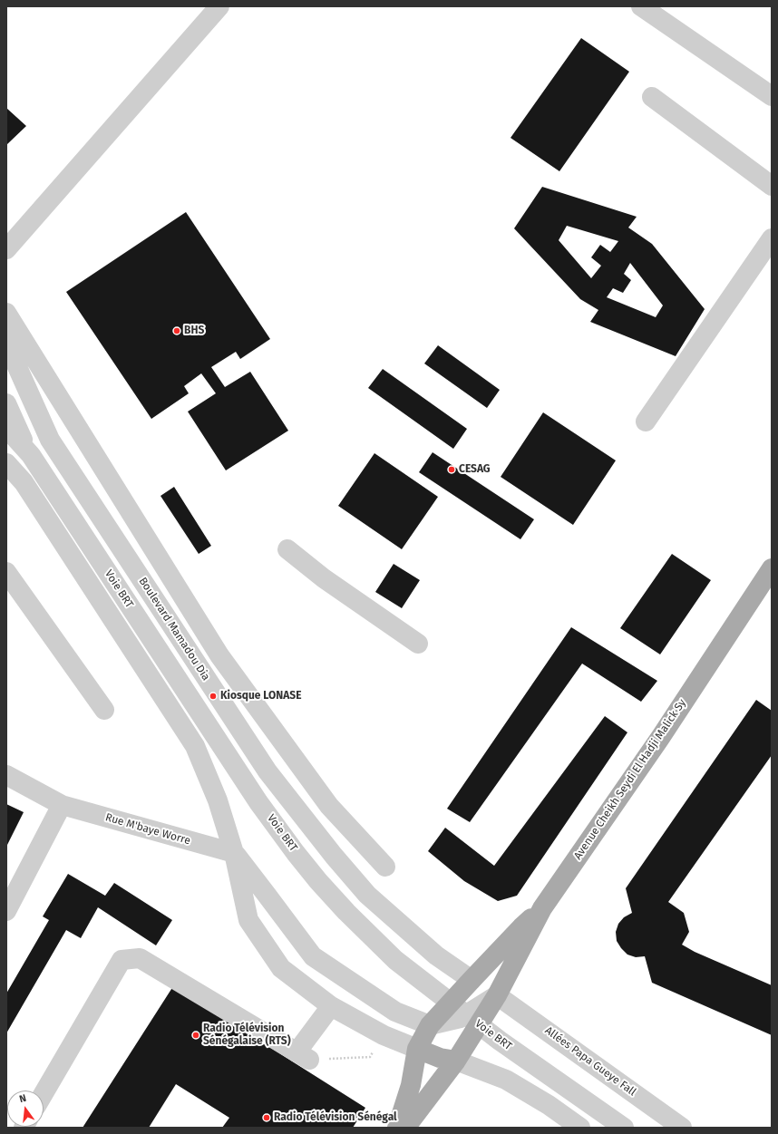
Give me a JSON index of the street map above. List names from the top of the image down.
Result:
{
  "streets": {
    "main road": ["Avenue Cheikh Seydi El Hadji Malick Sy"],
    "street": [
      "Voie BRT",
      "Boulevard Mamadou Dia",
      "Rue M'baye Worre",
      "Allées Papa Gueye Fall"
    ]
  },
  "crossings": [
    ["Voie BRT", "Avenue Cheikh Seydi El Hadji Malick Sy"],
    ["Avenue Cheikh Seydi El Hadji Malick Sy", "Allées Papa Gueye Fall"]
  ],
  "places": [
    "BHS",
    "CESAG",
    "Kiosque LONASE",
    "Radio Télévision Sénégalaise (RTS)",
    "Radio Télévision Sénégal"
  ],
  "north": "top"
}
